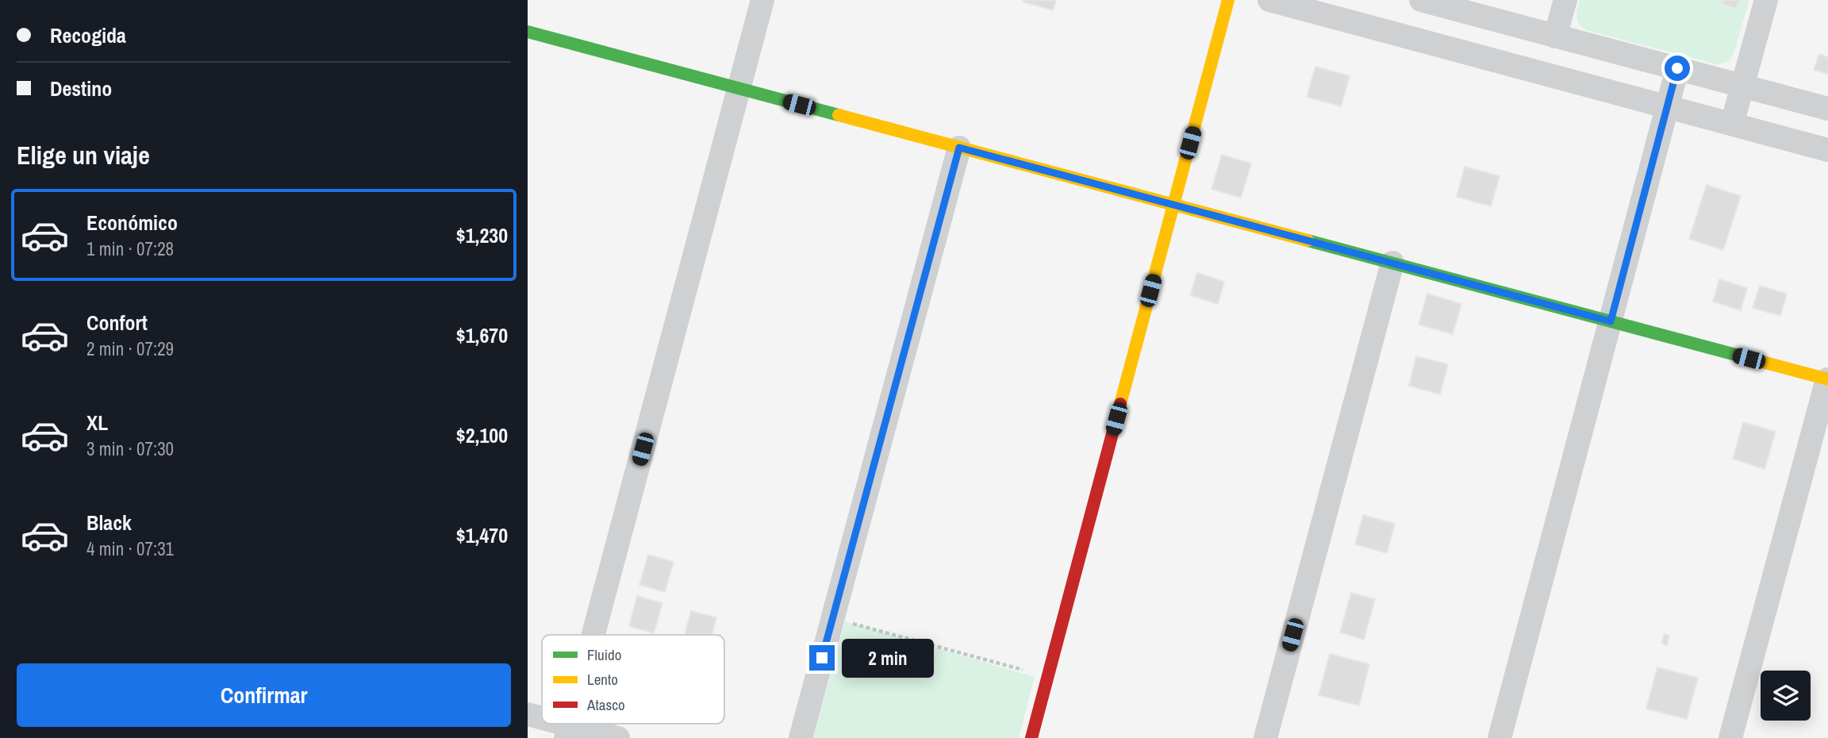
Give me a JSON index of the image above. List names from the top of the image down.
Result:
{
  "legend": ["Fluido", "Lento", "Atasco"],
  "page": {
    "banner": ["Recogida", "Destino"],
    "heading": "Elige un viaje",
    "list": [
      {
        "name": "Económico",
        "note": "1 min · 07:28",
        "value": "$1,230"
      },
      {
        "name": "Confort",
        "note": "2 min · 07:29",
        "value": "$1,670"
      },
      {
        "name": "XL",
        "note": "3 min · 07:30",
        "value": "$2,100"
      },
      {
        "name": "Black",
        "note": "4 min · 07:31",
        "value": "$1,470"
      }
    ],
    "bubble": "2 min",
    "buttons": "Confirmar"
  }
}
